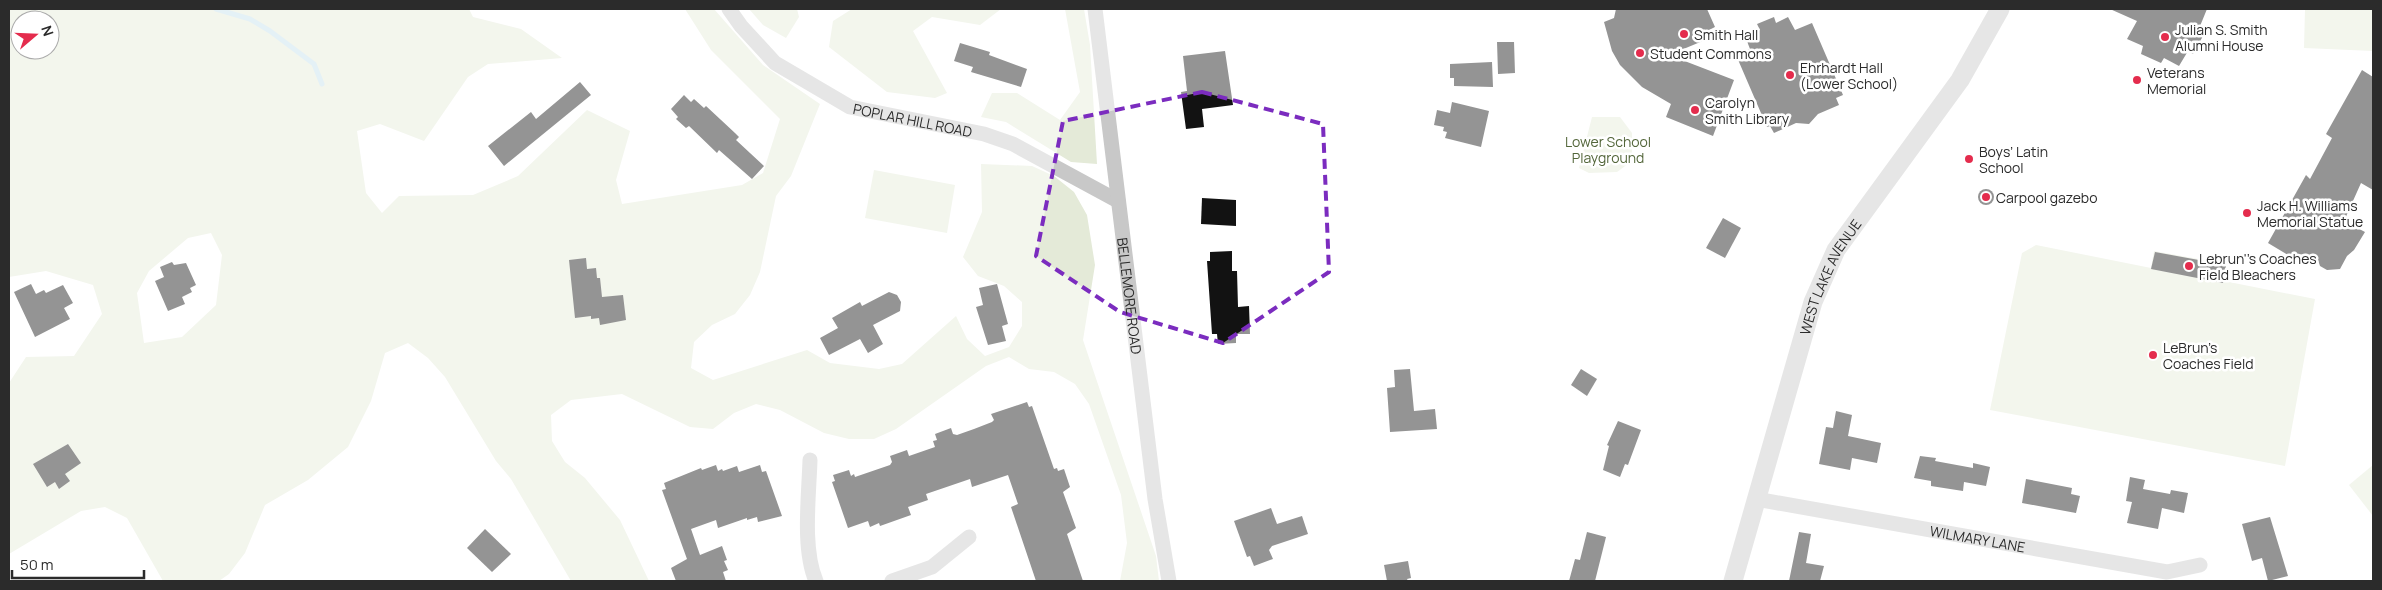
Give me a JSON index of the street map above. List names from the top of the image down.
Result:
{
  "streets": {
    "street": [
      "POPLAR HILL ROAD",
      "WEST LAKE AVENUE",
      "BELLEMORE ROAD",
      "WILMARY LANE"
    ]
  },
  "crossings": [
    ["POPLAR HILL ROAD", "BELLEMORE ROAD"],
    ["WEST LAKE AVENUE", "WILMARY LANE"]
  ],
  "parks": ["Lower School Playground"],
  "places": [
    "Smith Hall",
    "Julian S. Smith Alumni House",
    "Student Commons",
    "Ehrhardt Hall (Lower School)",
    "Veterans Memorial",
    "Carolyn Smith Library",
    "Boys’ Latin School",
    "Carpool gazebo",
    "Jack H. Williams Memorial Statue",
    "Lebrun''s Coaches Field Bleachers",
    "LeBrun’s Coaches Field"
  ],
  "scale_bar": "50 m",
  "north": "right"
}
